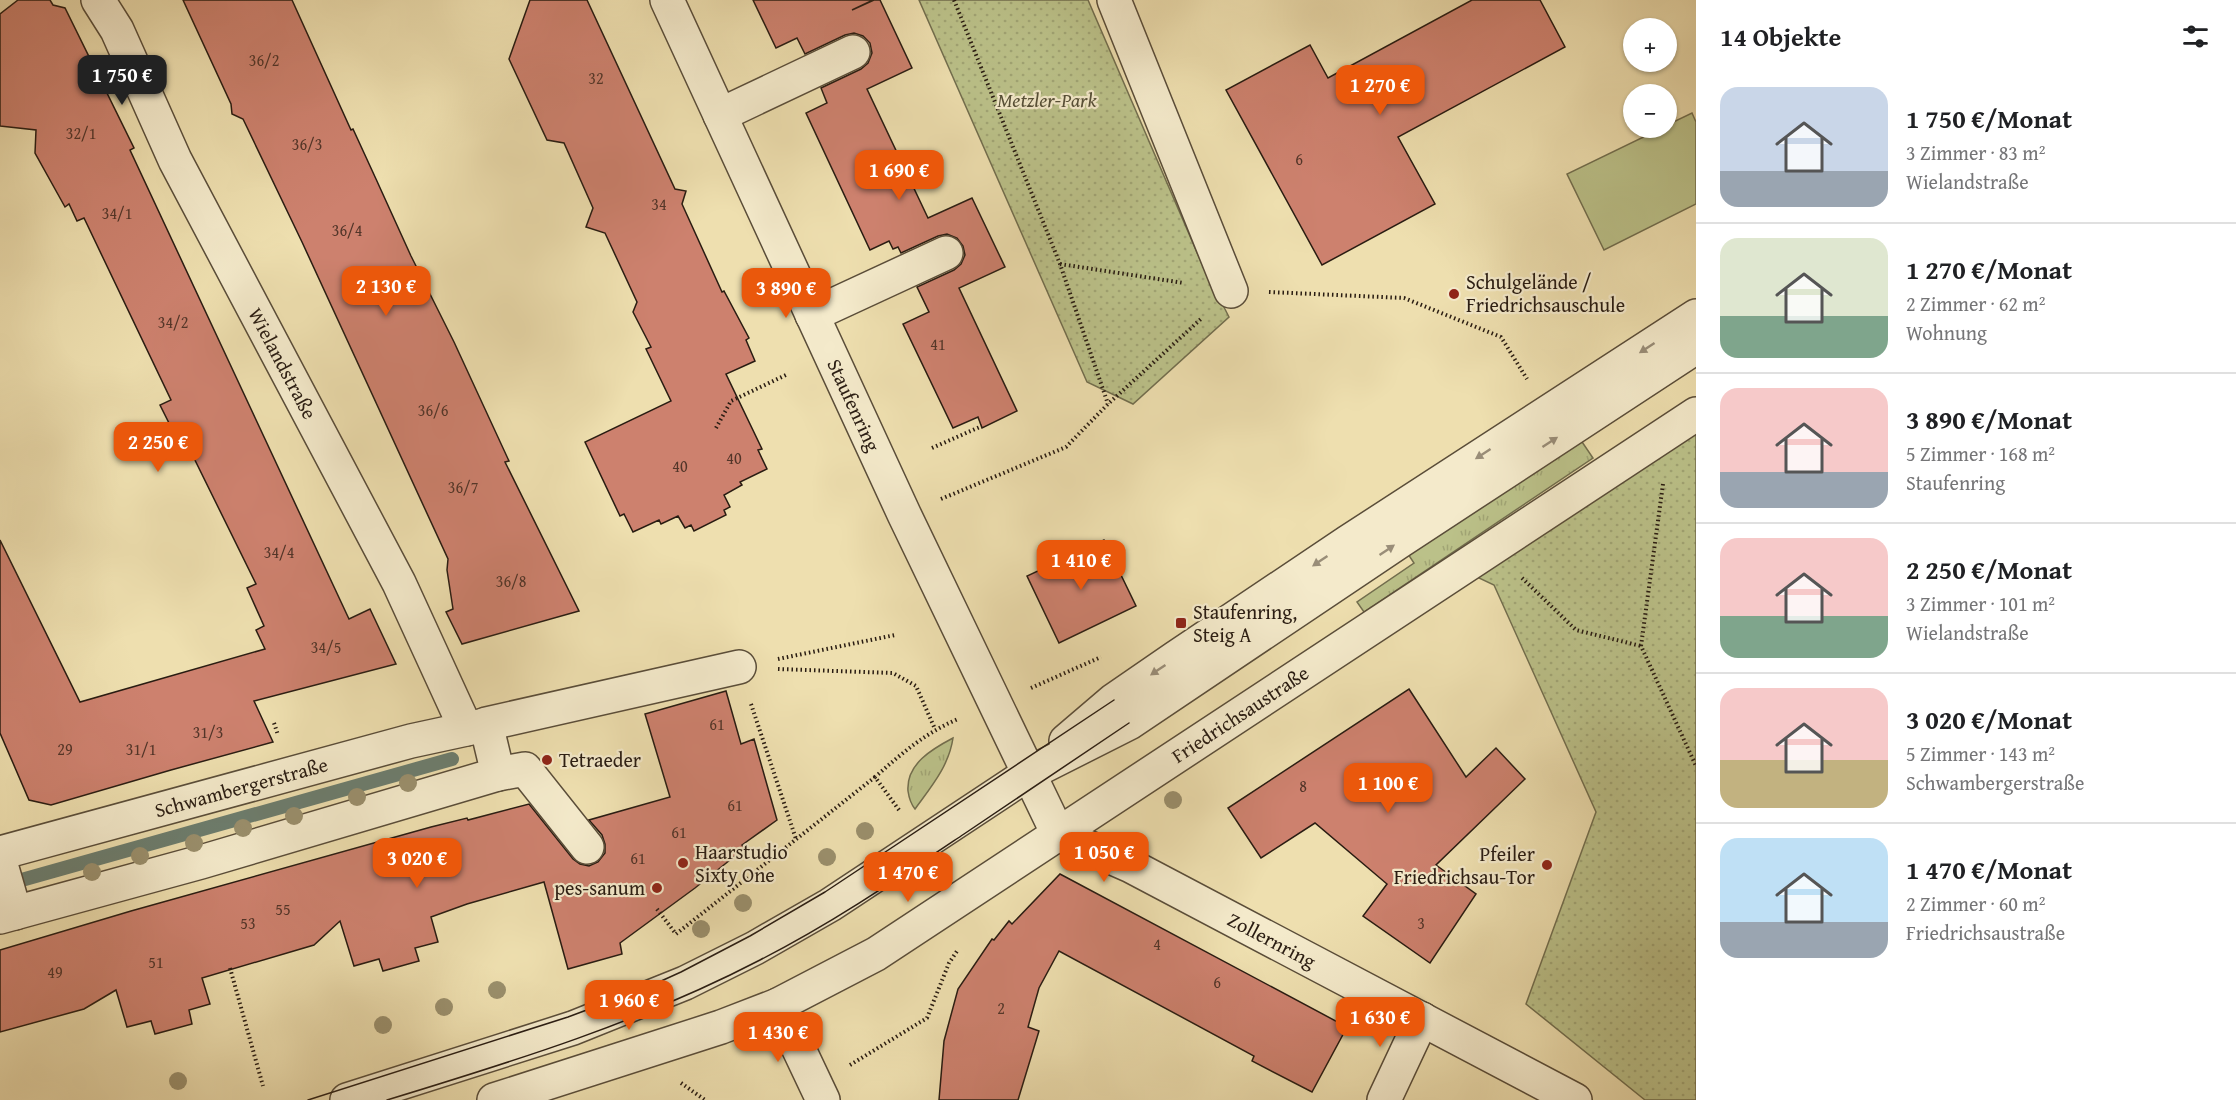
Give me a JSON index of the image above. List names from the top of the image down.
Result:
{
  "streets": {
    "street": [
      "Wielandstraße",
      "Staufenring",
      "Friedrichsaustraße",
      "Schwambergerstraße",
      "Zollernring"
    ]
  },
  "crossings": [
    ["Wielandstraße", "Schwambergerstraße"],
    ["Friedrichsaustraße", "Zollernring"]
  ],
  "parks": ["Metzler-Park"],
  "places": {
    "other": [
      "Schulgelände / Friedrichsauschule",
      "Tetraeder",
      "Haarstudio Sixty One",
      "Pfeiler Friedrichsau-Tor",
      "pes-sanum"
    ],
    "transit": ["Staufenring, Steig A"]
  },
  "house_numbers": [
    "36/2",
    "32",
    "32/1",
    "36/3",
    "6",
    "34",
    "34/1",
    "36/4",
    "34/2",
    "41",
    "36/6",
    "40",
    "40",
    "36/7",
    "34/4",
    "36/8",
    "34/5",
    "61",
    "31/3",
    "29",
    "31/1",
    "8",
    "61",
    "61",
    "61",
    "55",
    "53",
    "3",
    "4",
    "51",
    "49",
    "6",
    "2"
  ],
  "page": {
    "heading": "14 Objekte",
    "map_buttons": ["+", "−"],
    "price": [
      "1 750 €",
      "1 270 €",
      "1 690 €",
      "2 130 €",
      "3 890 €",
      "2 250 €",
      "1 410 €",
      "1 100 €",
      "1 050 €",
      "3 020 €",
      "1 470 €",
      "1 960 €",
      "1 630 €",
      "1 430 €"
    ],
    "list": [
      {
        "name": "1 750 €/Monat",
        "note": "3 Zimmer · 83 m² · Wielandstraße"
      },
      {
        "name": "1 270 €/Monat",
        "note": "2 Zimmer · 62 m² · Wohnung"
      },
      {
        "name": "3 890 €/Monat",
        "note": "5 Zimmer · 168 m² · Staufenring"
      },
      {
        "name": "2 250 €/Monat",
        "note": "3 Zimmer · 101 m² · Wielandstraße"
      },
      {
        "name": "3 020 €/Monat",
        "note": "5 Zimmer · 143 m² · Schwambergerstraße"
      },
      {
        "name": "1 470 €/Monat",
        "note": "2 Zimmer · 60 m² · Friedrichsaustraße"
      }
    ]
  }
}
